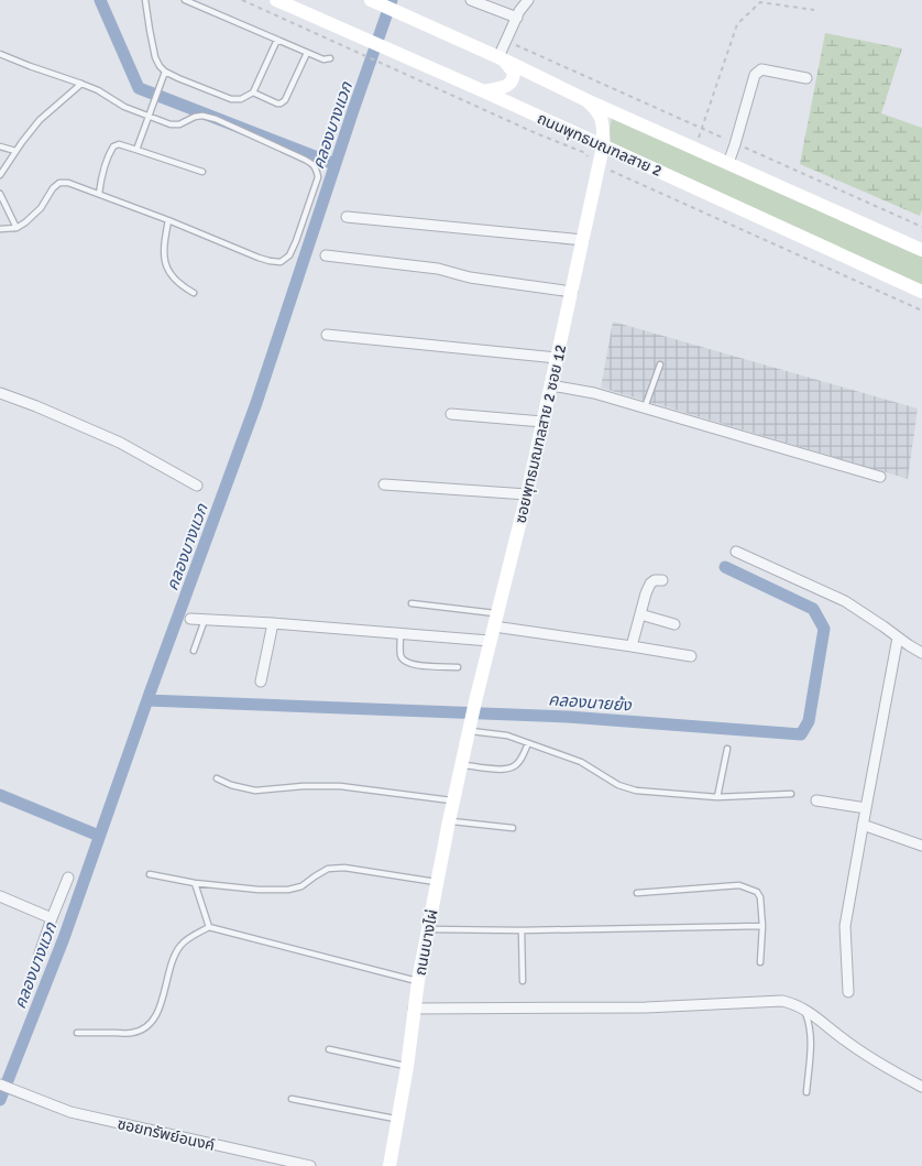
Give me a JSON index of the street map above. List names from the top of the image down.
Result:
{
  "streets": {
    "main road": ["ถนนพุทธมณฑลสาย 2", "ซอยพุทธมณฑลสาย 2 ซอย 12", "ถนนบางไผ่"],
    "street": ["ซอยทรัพย์อนงค์"]
  },
  "crossings": [
    ["ถนนพุทธมณฑลสาย 2", "ซอยพุทธมณฑลสาย 2 ซอย 12"],
    ["ซอยพุทธมณฑลสาย 2 ซอย 12", "ถนนบางไผ่"]
  ],
  "water": ["คลองบางแวก", "คลองนายย้ง"]
}
